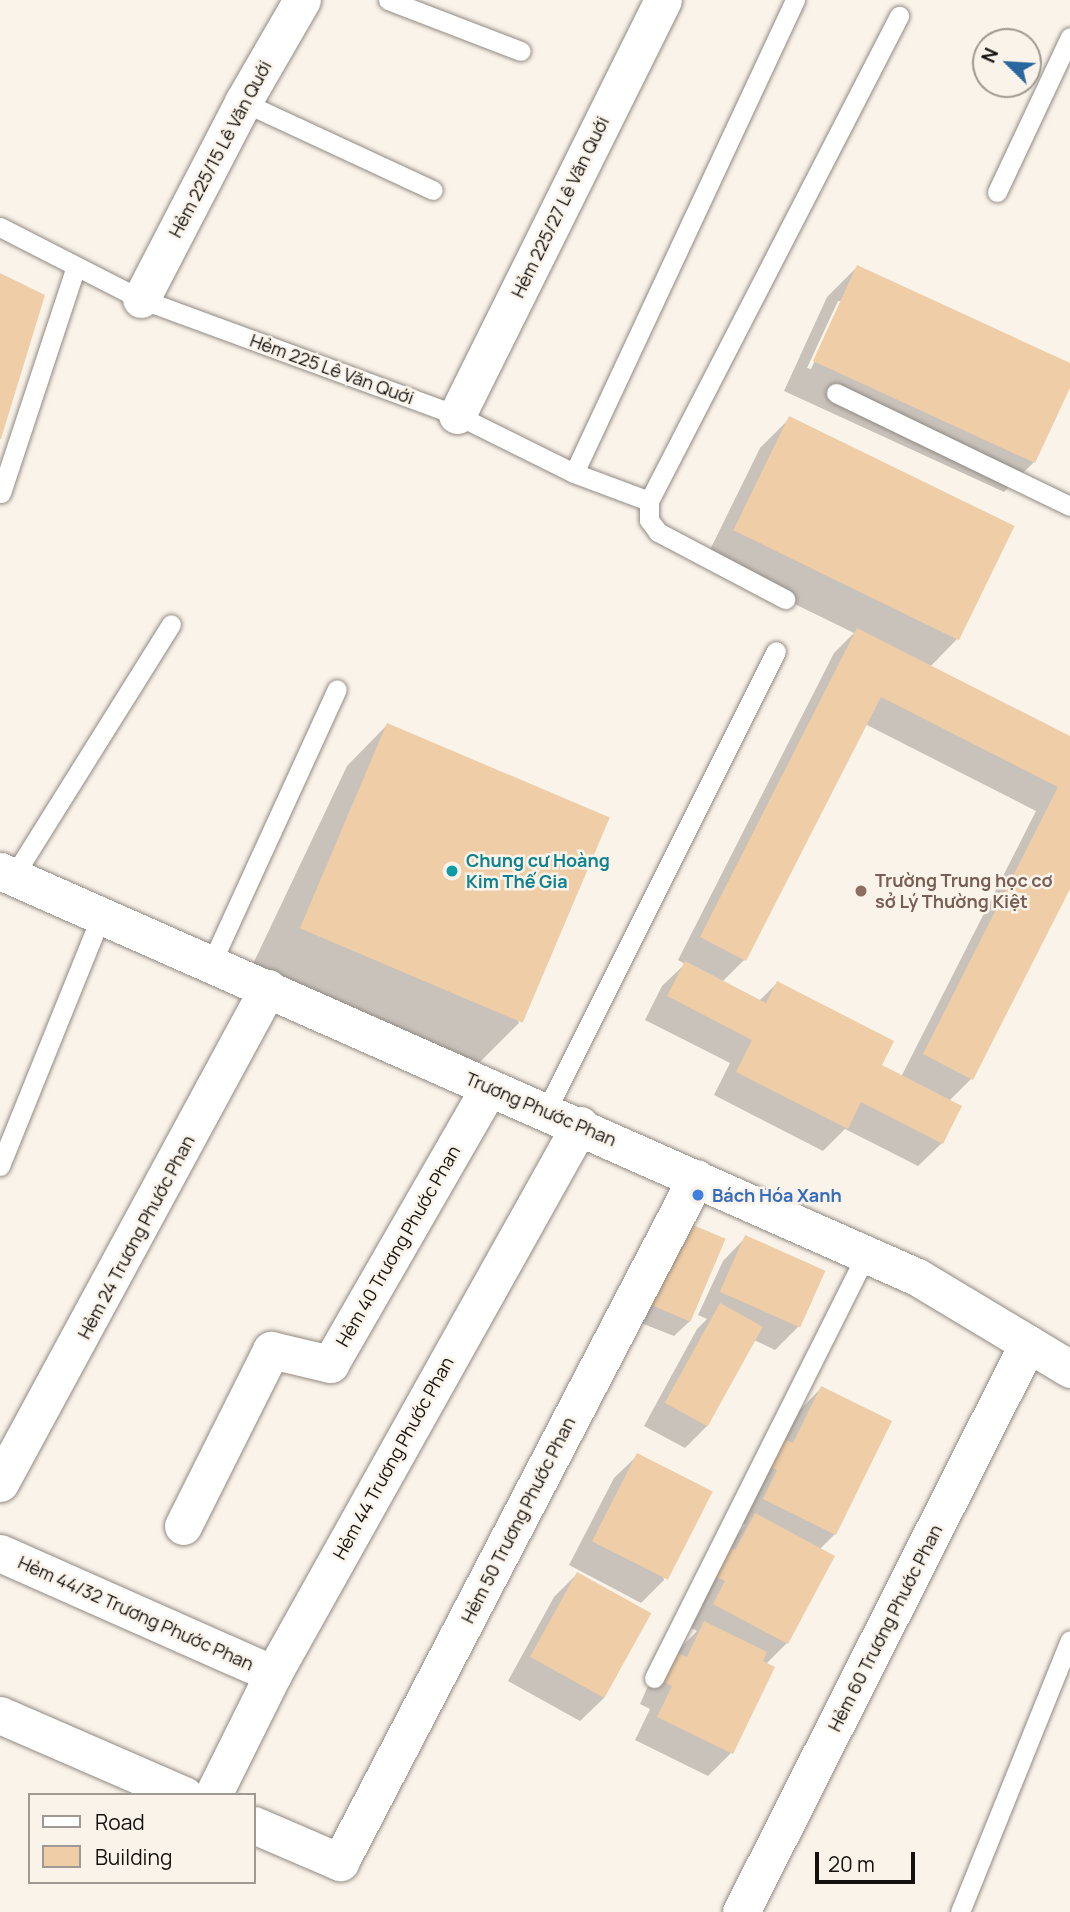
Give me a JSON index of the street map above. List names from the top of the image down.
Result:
{
  "streets": {
    "street": [
      "Hẻm 225/15 Lê Văn Quới",
      "Hẻm 225/27 Lê Văn Quới",
      "Trương Phước Phan",
      "Hẻm 24 Trương Phước Phan",
      "Hẻm 40 Trương Phước Phan",
      "Hẻm 44 Trương Phước Phan",
      "Hẻm 50 Trương Phước Phan",
      "Hẻm 44/32 Trương Phước Phan",
      "Hẻm 60 Trương Phước Phan"
    ],
    "lane": ["Hẻm 225 Lê Văn Quới"]
  },
  "crossings": [
    ["Hẻm 225/15 Lê Văn Quới", "Hẻm 225 Lê Văn Quới"],
    ["Hẻm 225/27 Lê Văn Quới", "Hẻm 225 Lê Văn Quới"],
    ["Trương Phước Phan", "Hẻm 24 Trương Phước Phan"],
    ["Trương Phước Phan", "Hẻm 40 Trương Phước Phan"],
    ["Trương Phước Phan", "Hẻm 44 Trương Phước Phan"],
    ["Trương Phước Phan", "Hẻm 50 Trương Phước Phan"],
    ["Trương Phước Phan", "Hẻm 60 Trương Phước Phan"],
    ["Hẻm 44 Trương Phước Phan", "Hẻm 44/32 Trương Phước Phan"]
  ],
  "places": ["Chung cư Hoàng Kim Thế Gia", "Trường Trung học cơ sở Lý Thường Kiệt", "Bách Hóa Xanh"],
  "legend": ["Road", "Building"],
  "scale_bar": "20 m",
  "north": "top left"
}
